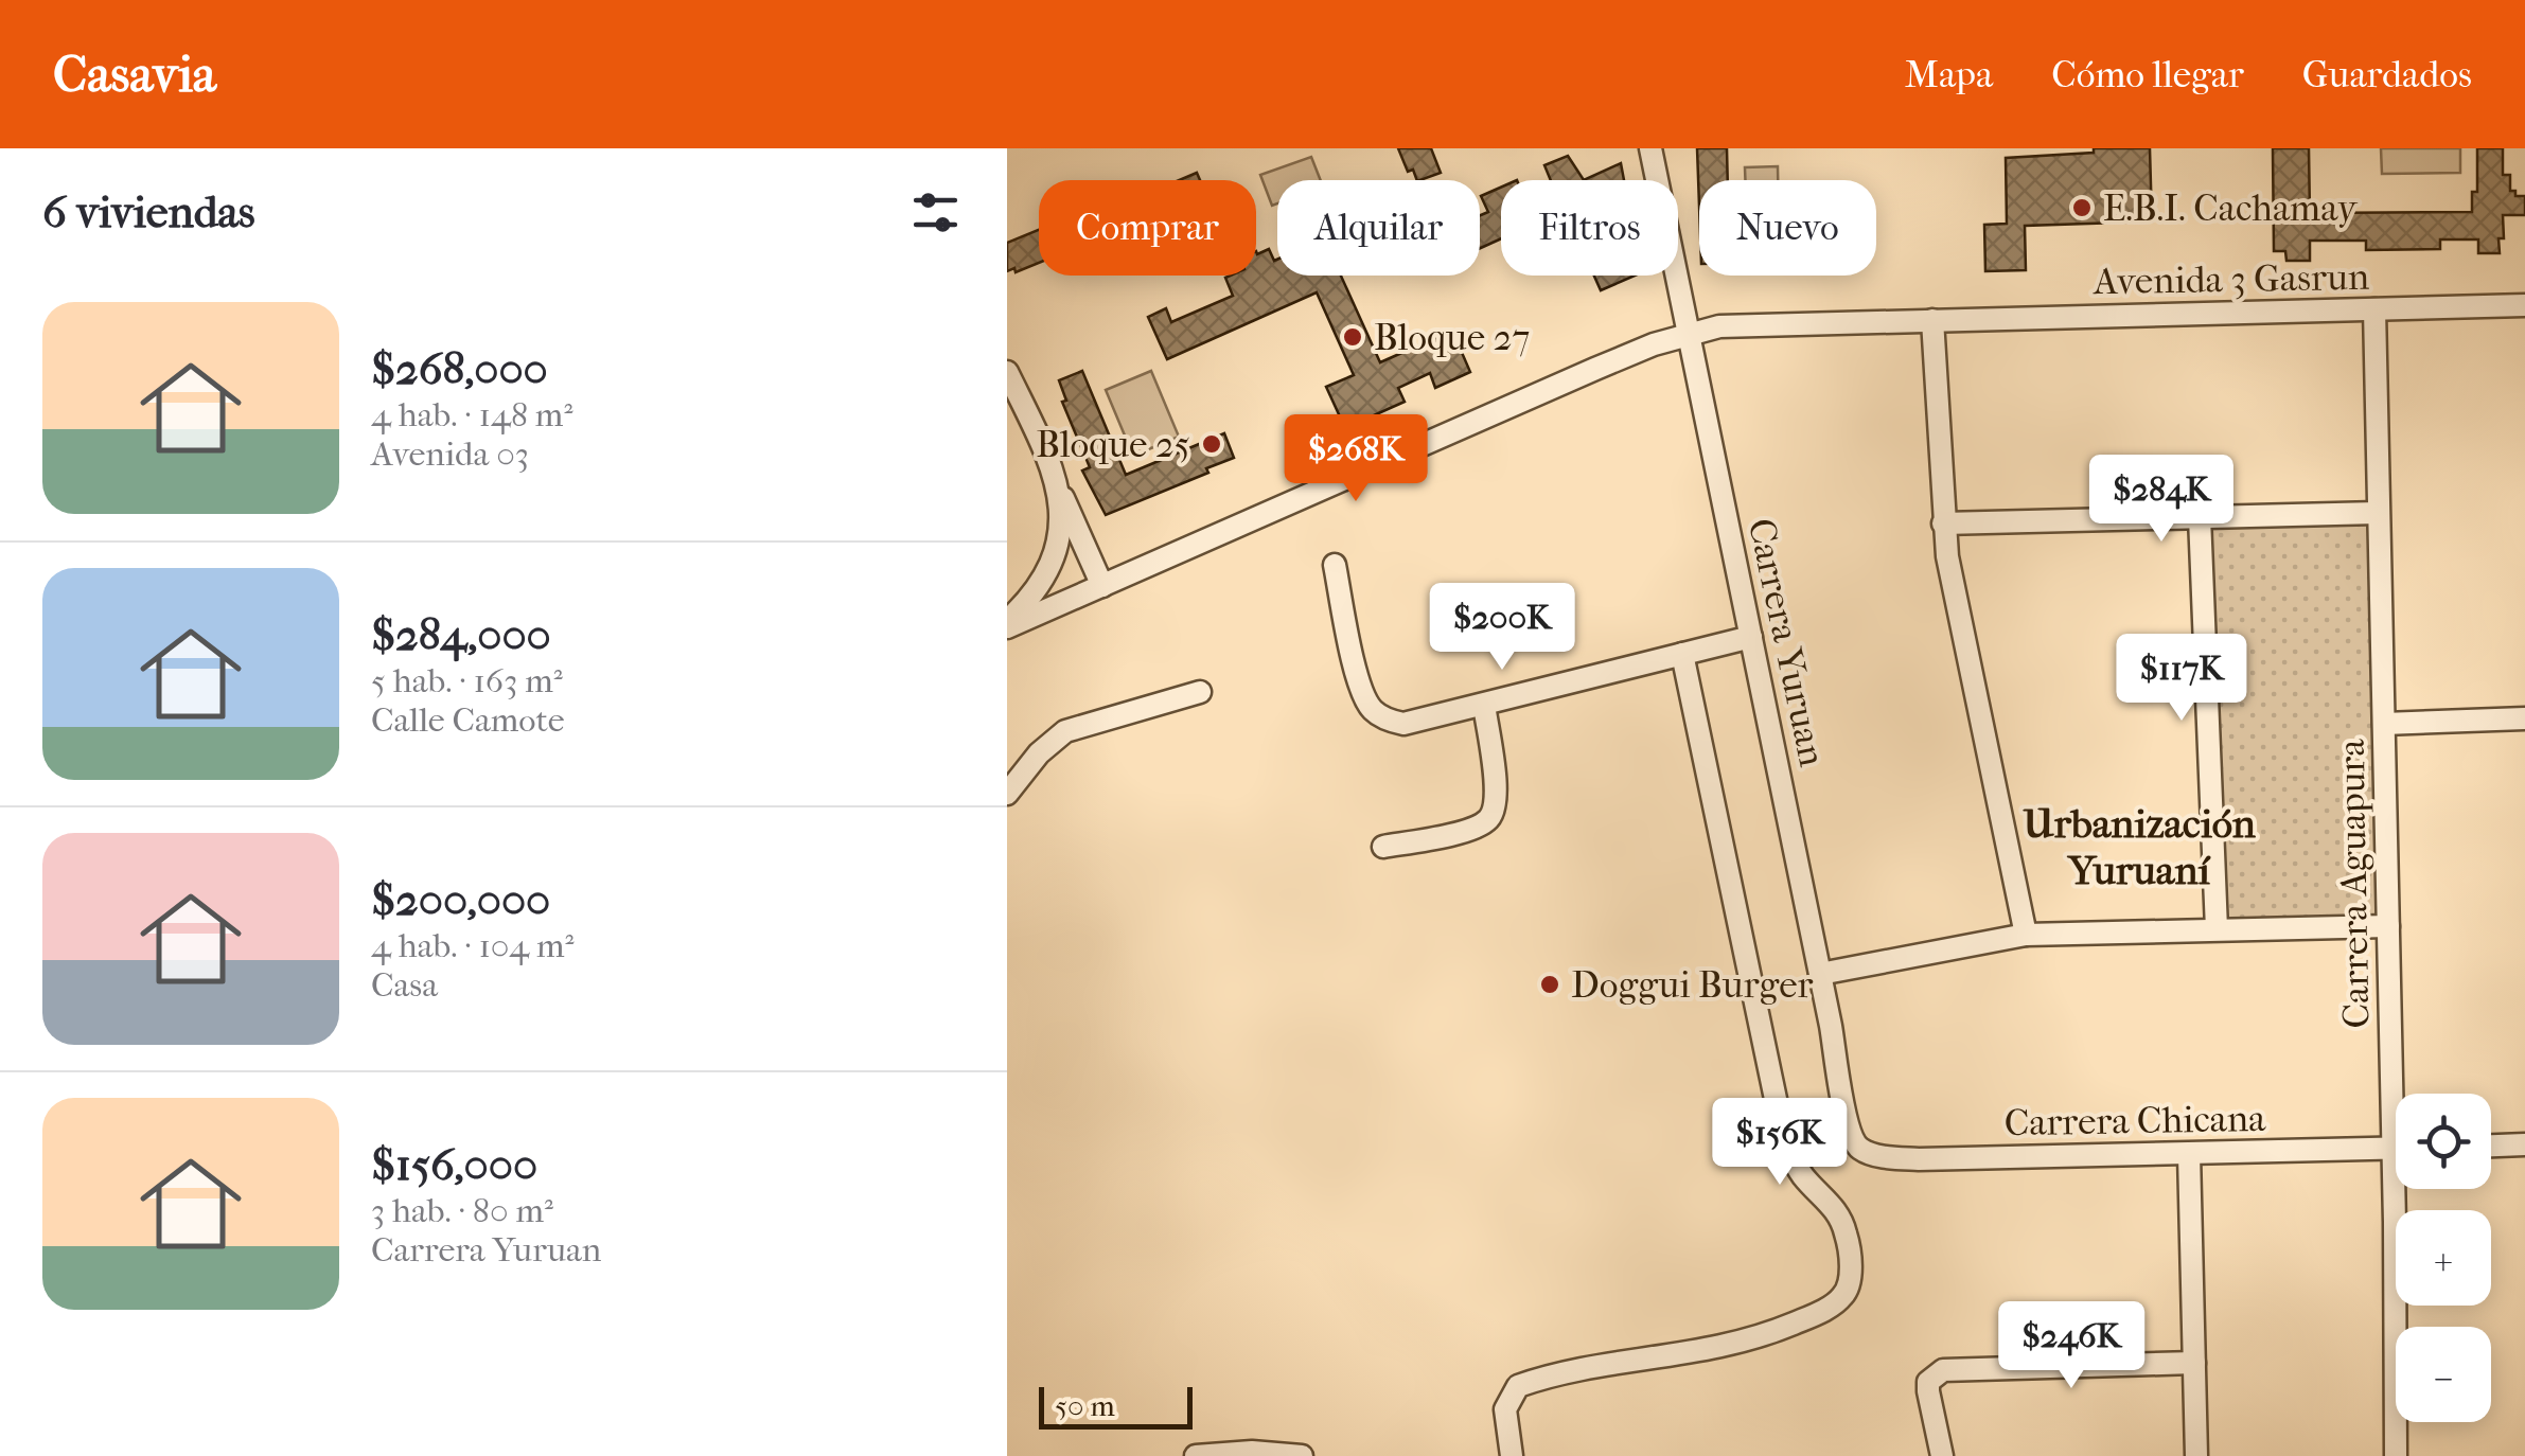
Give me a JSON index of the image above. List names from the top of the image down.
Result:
{
  "streets": {
    "street": [
      "Avenida 3 Gasrun",
      "Carrera Yuruan",
      "Carrera Aguapura",
      "Carrera Chicana"
    ]
  },
  "crossings": [
    ["Avenida 3 Gasrun", "Carrera Yuruan"],
    ["Avenida 3 Gasrun", "Carrera Aguapura"],
    ["Carrera Yuruan", "Carrera Chicana"]
  ],
  "districts": ["Urbanización Yuruaní"],
  "places": [
    "E.B.I. Cachamay",
    "Bloque 27",
    "Bloque 25",
    "Doggui Burger"
  ],
  "scale_bar": "50 m",
  "page": {
    "header": "Casavia",
    "nav": ["Mapa", "Cómo llegar", "Guardados"],
    "heading": "6 viviendas",
    "chip": [
      "Comprar",
      "Alquilar",
      "Filtros",
      "Nuevo"
    ],
    "list": [
      {
        "name": "$268,000",
        "note": "4 hab. · 148 m² · Avenida 03"
      },
      {
        "name": "$284,000",
        "note": "5 hab. · 163 m² · Calle Camote"
      },
      {
        "name": "$200,000",
        "note": "4 hab. · 104 m² · Casa"
      },
      {
        "name": "$156,000",
        "note": "3 hab. · 80 m² · Carrera Yuruan"
      }
    ],
    "price": [
      "$268K",
      "$284K",
      "$200K",
      "$117K",
      "$156K",
      "$246K"
    ],
    "map_buttons": ["+", "−"],
    "scale": "50 m"
  }
}
